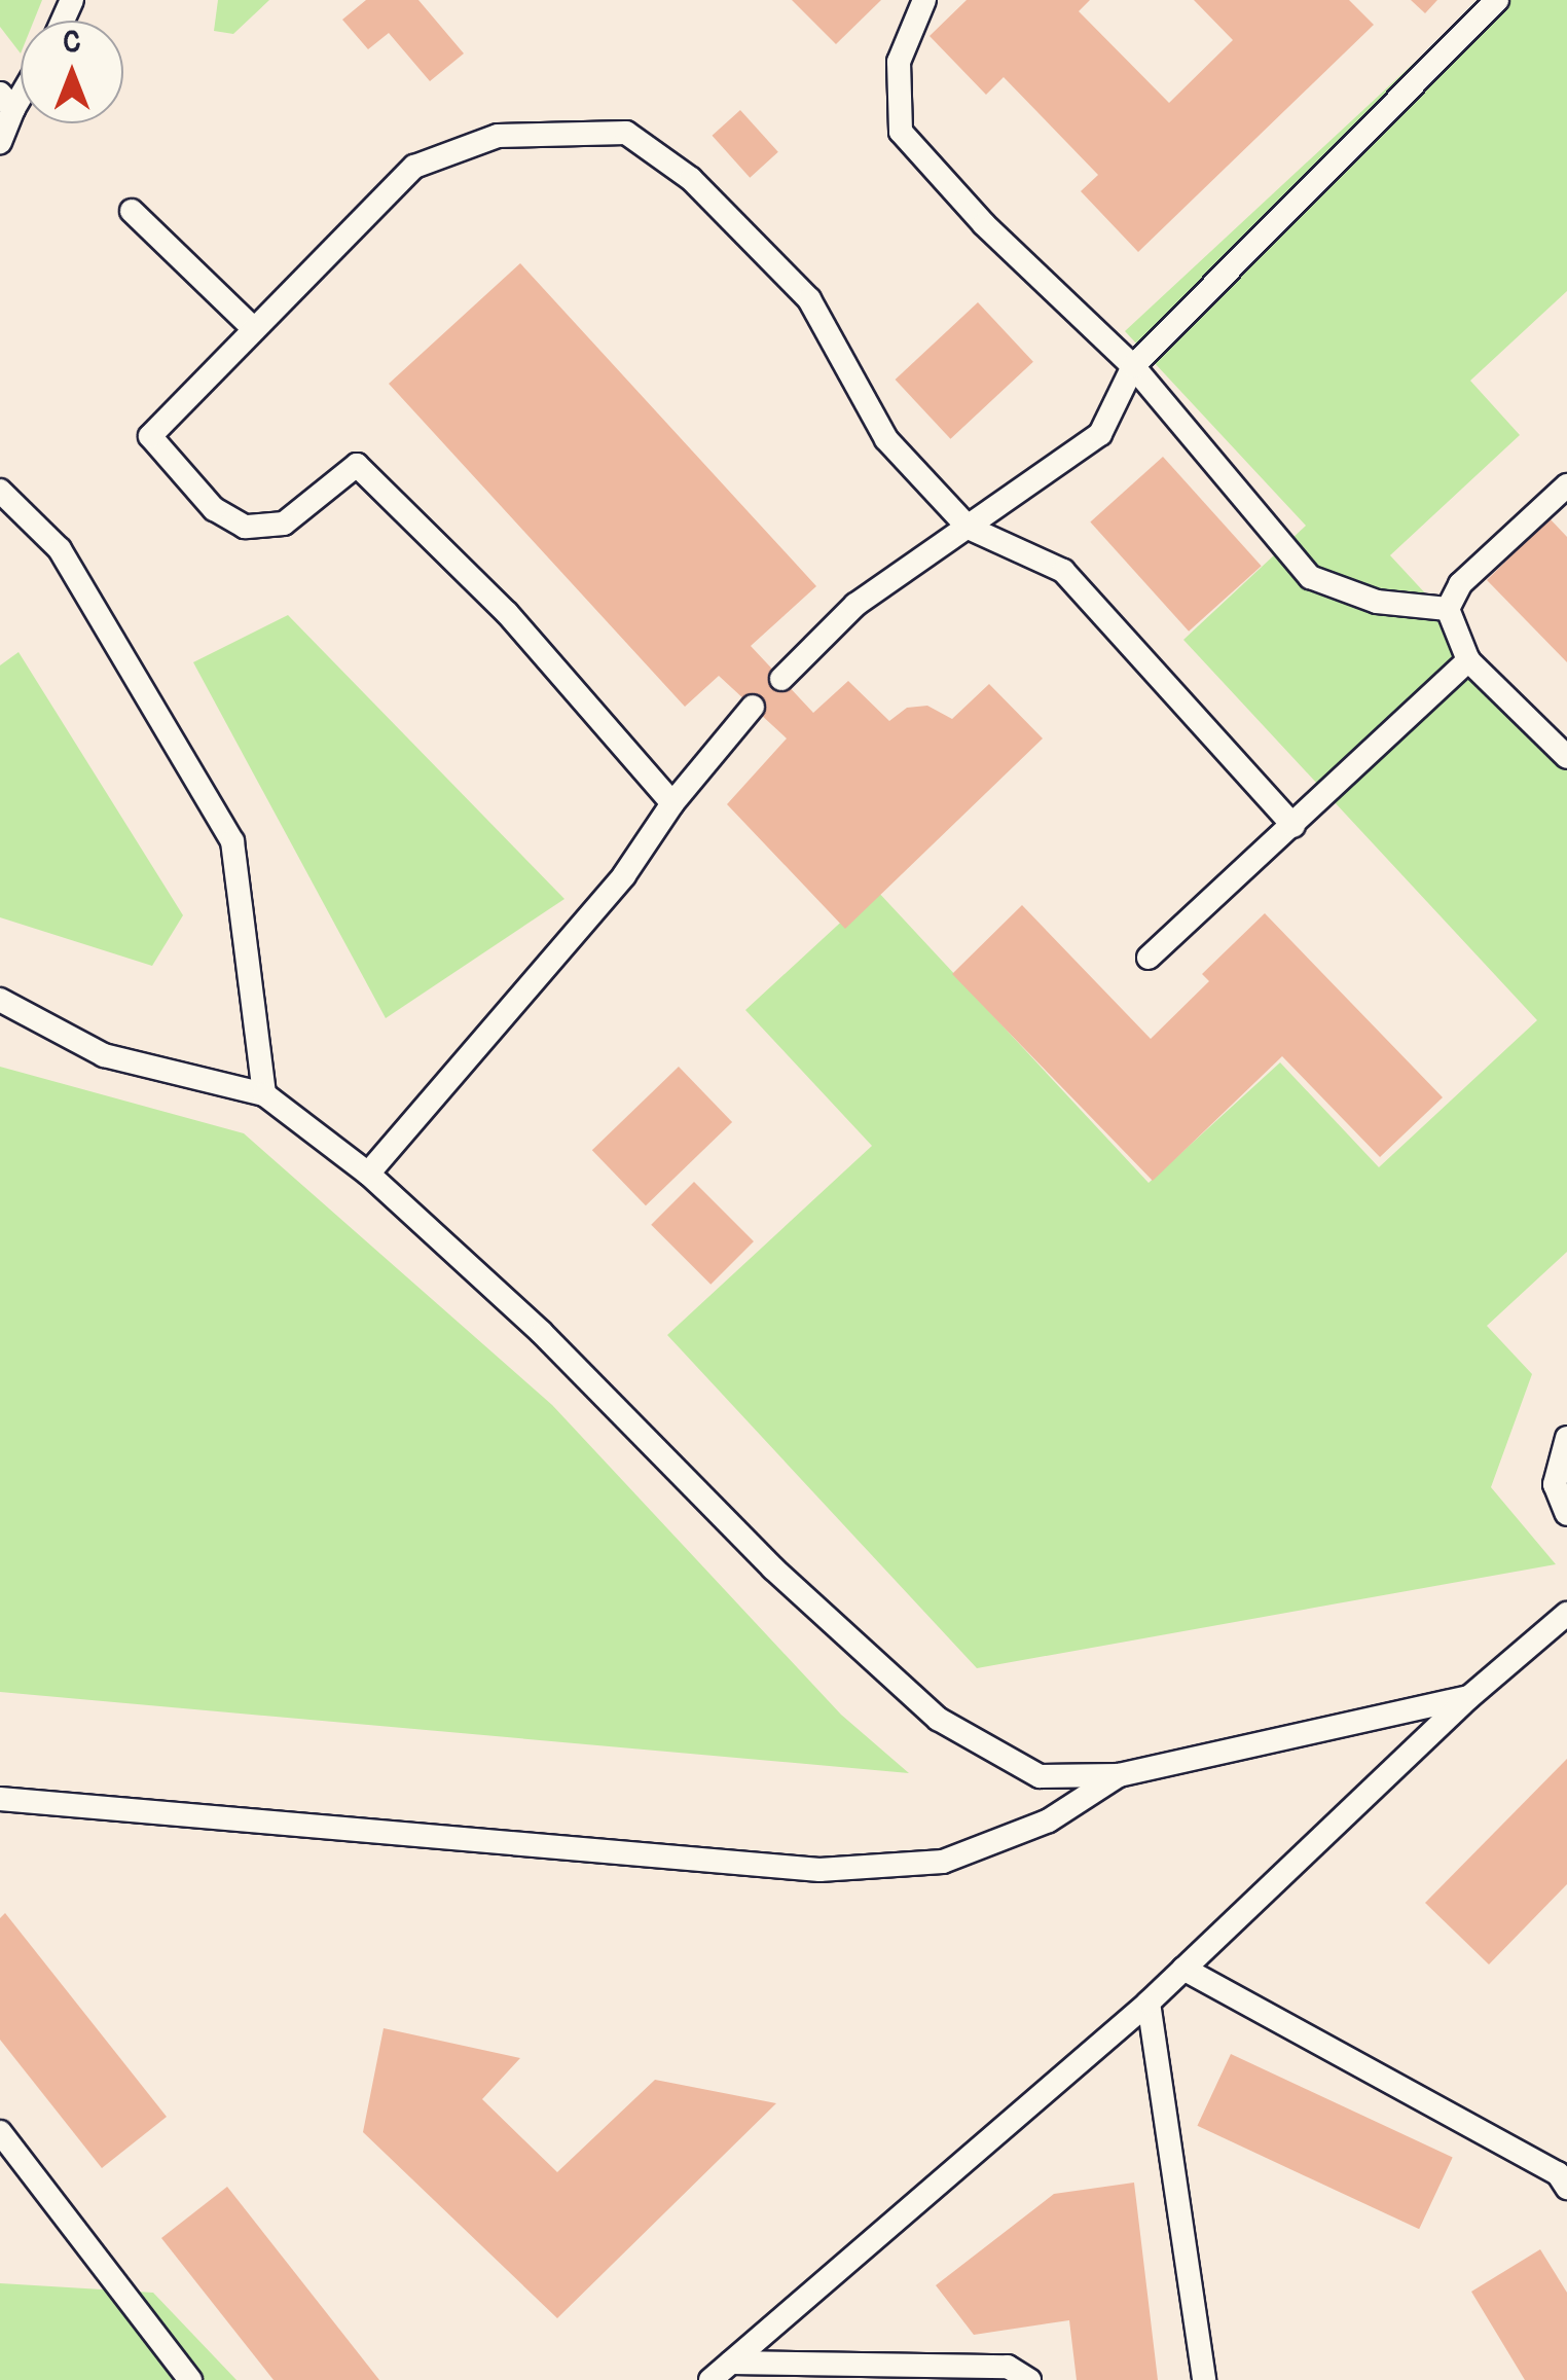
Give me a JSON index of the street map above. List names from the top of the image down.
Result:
{
  "north": "top"
}
